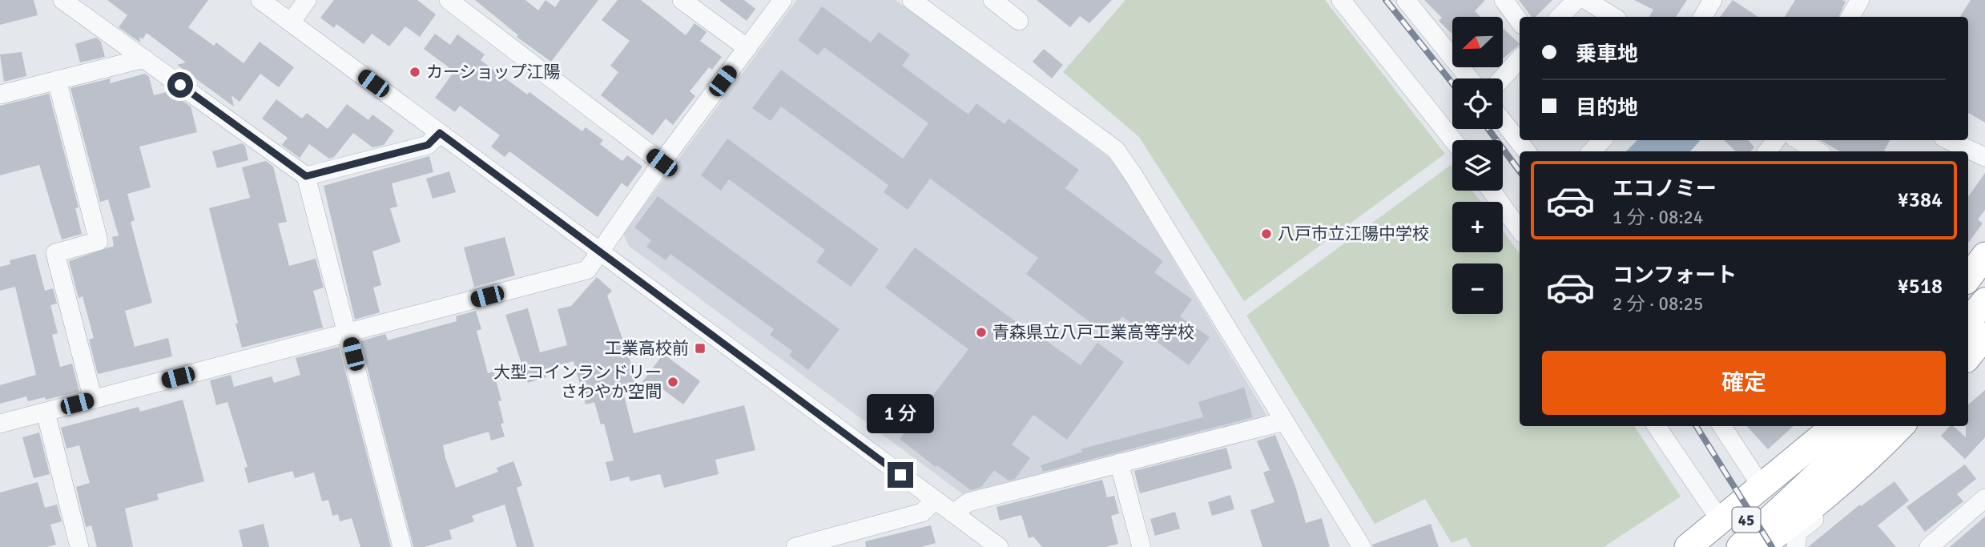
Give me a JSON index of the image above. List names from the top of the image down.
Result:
{
  "streets": {
    "highway": ["45"]
  },
  "places": {
    "other": [
      "カーショップ江陽",
      "八戸市立江陽中学校",
      "青森県立八戸工業高等学校",
      "大型コインランドリー さわやか空間"
    ],
    "transit": ["工業高校前"]
  },
  "north": "bottom left",
  "page": {
    "map_buttons": ["+", "−"],
    "banner": ["乗車地", "目的地"],
    "list": [
      {
        "name": "エコノミー",
        "note": "1 分 · 08:24",
        "value": "¥384"
      },
      {
        "name": "コンフォート",
        "note": "2 分 · 08:25",
        "value": "¥518"
      }
    ],
    "buttons": "確定",
    "bubble": "1 分"
  }
}
